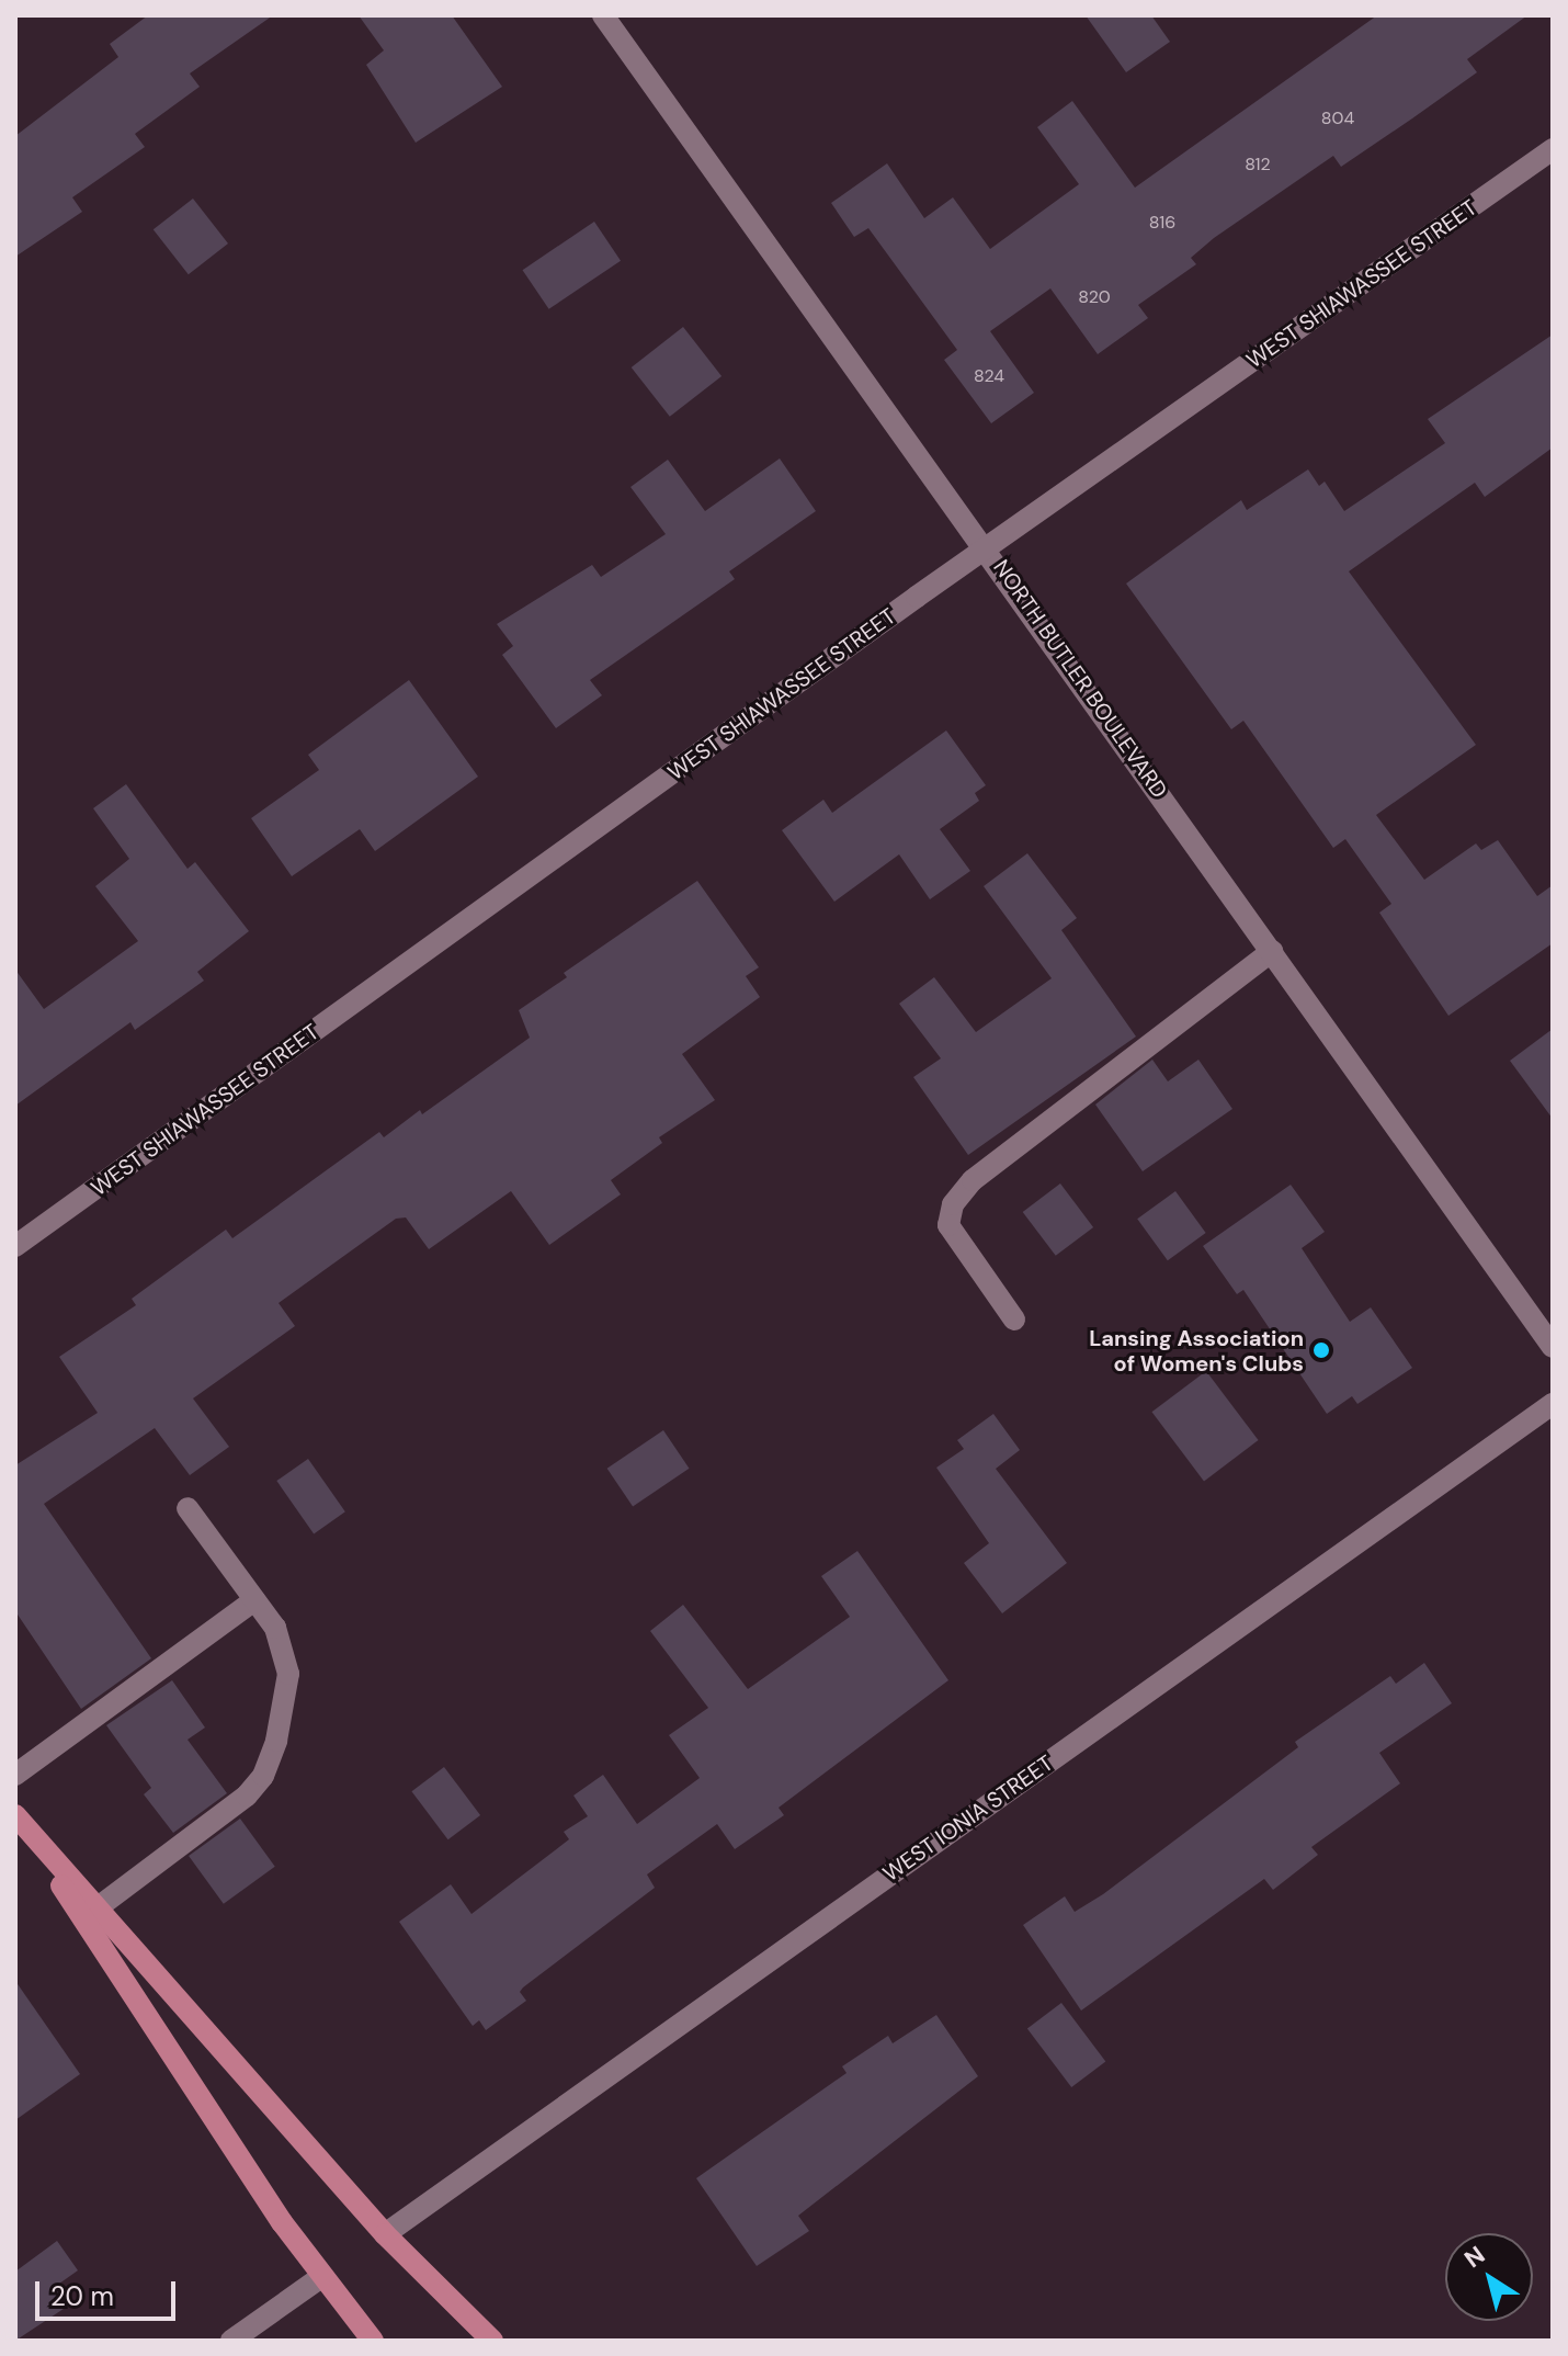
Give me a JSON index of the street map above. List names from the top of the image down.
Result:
{
  "streets": {
    "street": ["WEST SHIAWASSEE STREET", "NORTH BUTLER BOULEVARD", "WEST IONIA STREET"]
  },
  "crossings": [
    ["WEST SHIAWASSEE STREET", "NORTH BUTLER BOULEVARD"]
  ],
  "places": ["Lansing Association of Women's Clubs"],
  "house_numbers": [
    "804",
    "812",
    "816",
    "820",
    "824"
  ],
  "scale_bar": "20 m",
  "north": "top left"
}
